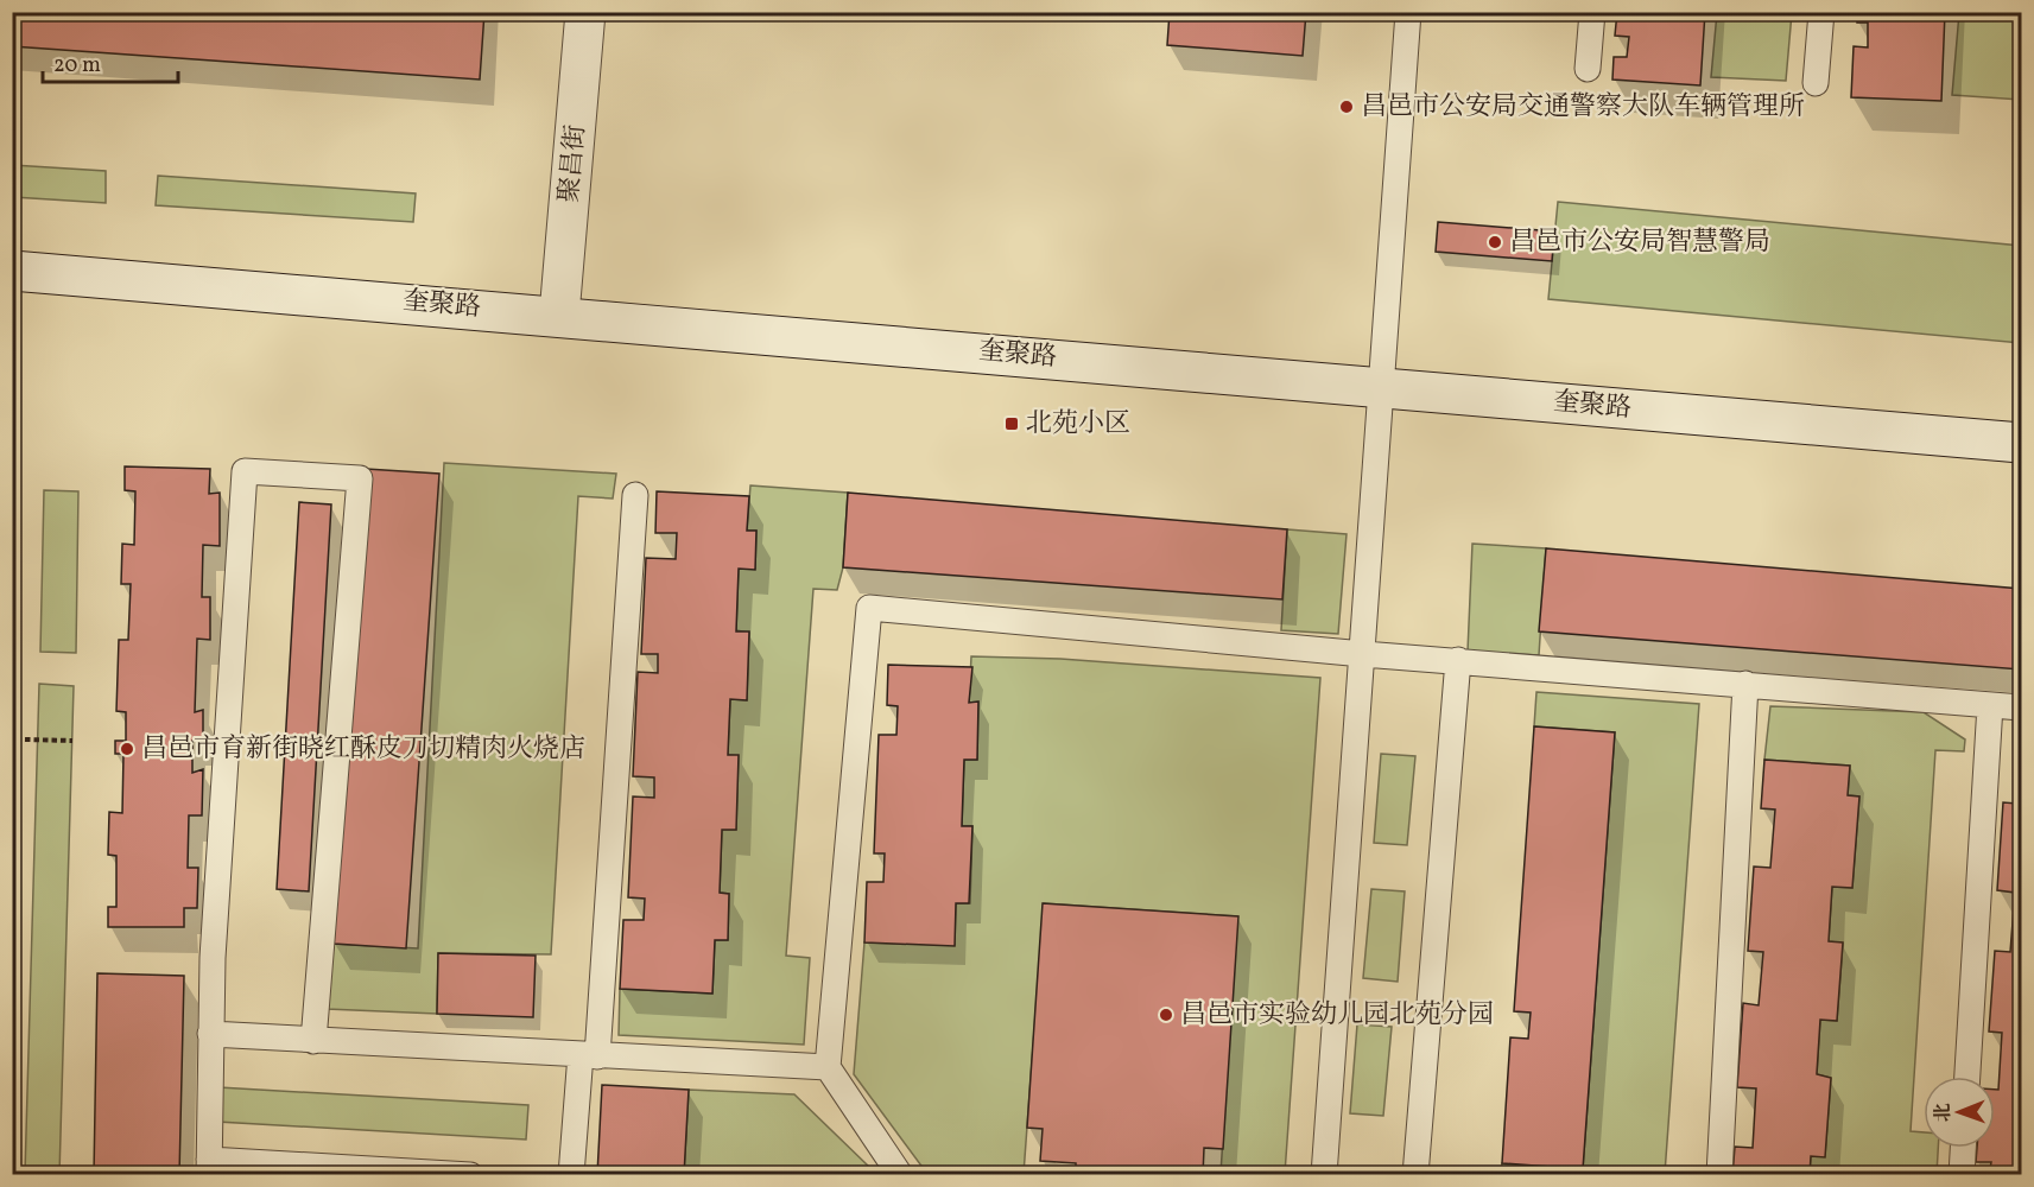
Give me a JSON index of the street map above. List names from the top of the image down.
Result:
{
  "streets": {
    "street": ["聚昌街", "奎聚路"]
  },
  "crossings": [
    ["聚昌街", "奎聚路"]
  ],
  "places": {
    "other": [
      "昌邑市公安局交通警察大队车辆管理所",
      "昌邑市公安局智慧警局",
      "昌邑市育新街晓红酥皮刀切精肉火烧店",
      "昌邑市实验幼儿园北苑分园"
    ],
    "transit": ["北苑小区"]
  },
  "scale_bar": "20 m",
  "north": "left"
}
